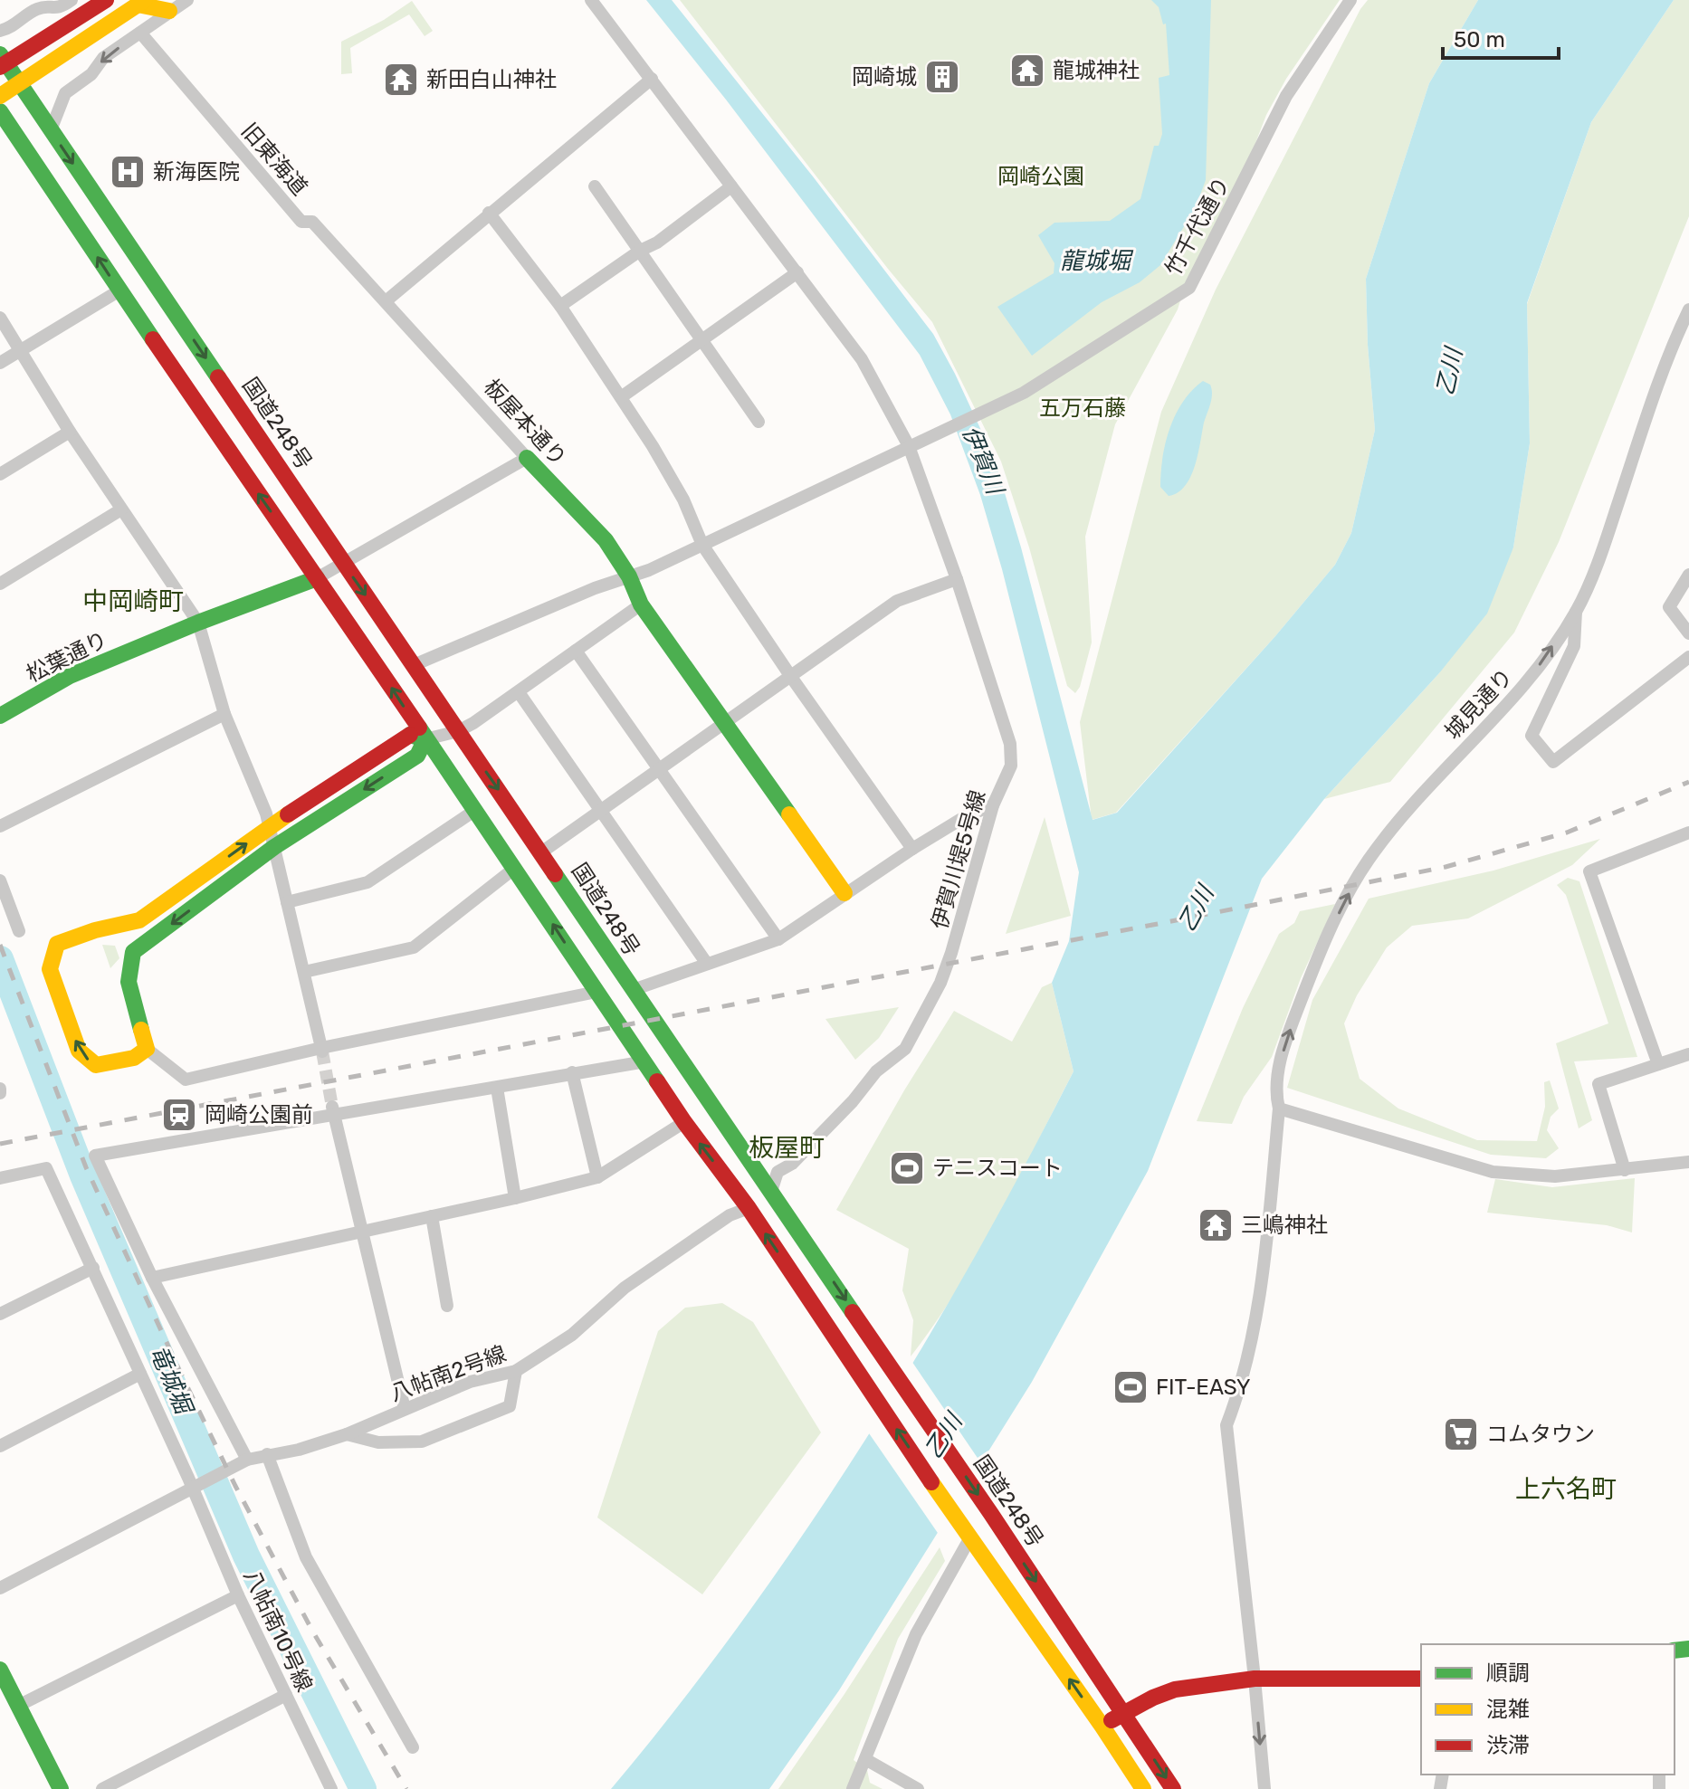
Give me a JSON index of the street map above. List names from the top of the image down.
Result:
{
  "streets": {
    "main road": ["板屋本通り", "国道248号", "松葉通り"],
    "street": [
      "旧東海道",
      "竹千代通り",
      "城見通り",
      "伊賀川堤5号線",
      "八帖南2号線",
      "八帖南10号線"
    ]
  },
  "crossings": [
    ["旧東海道", "板屋本通り"],
    ["竹千代通り", "板屋本通り"],
    ["竹千代通り", "国道248号"],
    ["竹千代通り", "伊賀川堤5号線"],
    ["国道248号", "伊賀川堤5号線"],
    ["八帖南2号線", "八帖南10号線"]
  ],
  "districts": ["中岡崎町", "板屋町", "上六名町"],
  "water": [
    "龍城堀",
    "乙川",
    "伊賀川",
    "竜城堀"
  ],
  "parks": ["岡崎公園", "五万石藤"],
  "places": {
    "temple": ["龍城神社", "新田白山神社", "三嶋神社"],
    "building": ["岡崎城"],
    "hospital": ["新海医院"],
    "station": ["岡崎公園前"],
    "sports": ["テニスコート", "FIT-EASY"],
    "supermarket": ["コムタウン"]
  },
  "legend": ["順調", "混雑", "渋滞"],
  "scale_bar": "50 m"
}
